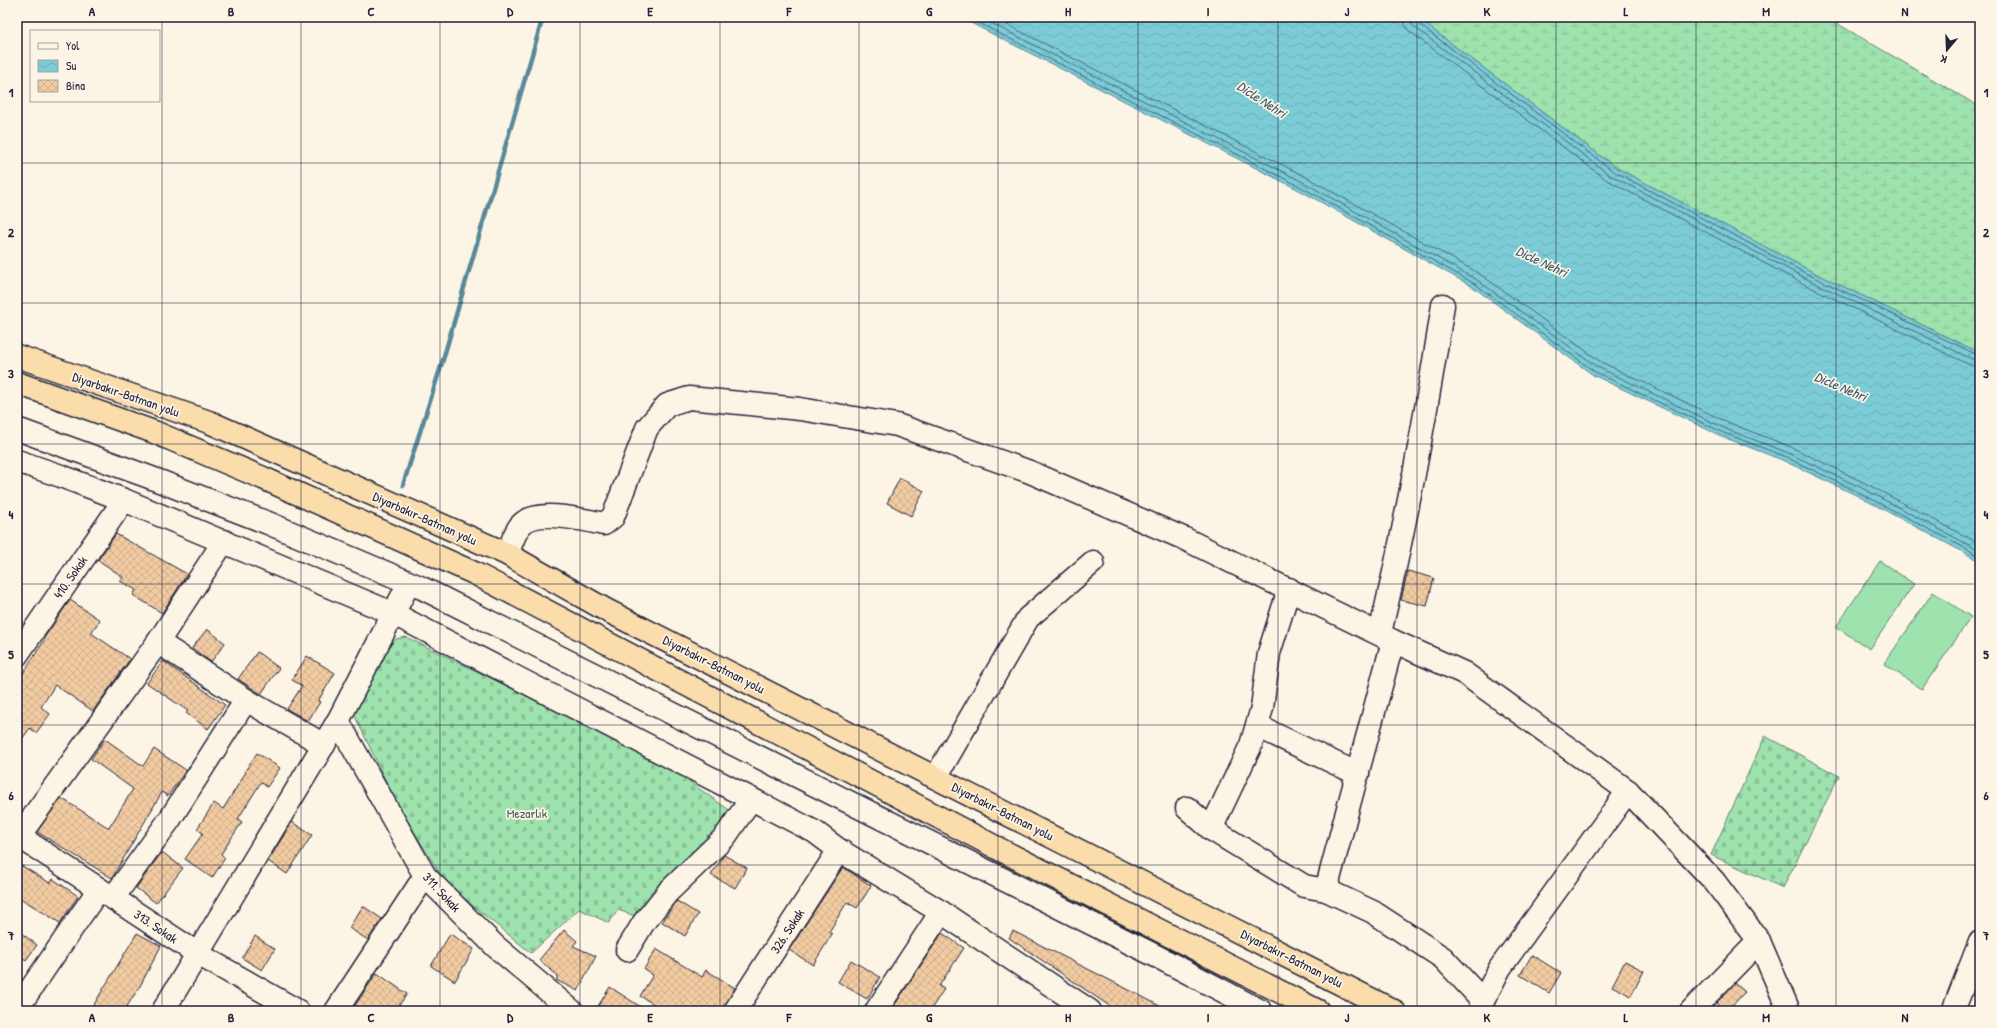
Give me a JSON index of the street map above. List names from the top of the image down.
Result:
{
  "streets": {
    "highway": ["Diyarbakır-Batman yolu"],
    "street": [
      "410. Sokak",
      "311. Sokak",
      "313. Sokak",
      "326. Sokak"
    ]
  },
  "water": ["Dicle Nehri"],
  "parks": ["Mezarlık"],
  "legend": ["Yol", "Su", "Bina"],
  "north": "bottom",
  "grid": {
    "columns": [
      "A",
      "B",
      "C",
      "D",
      "E",
      "F",
      "G",
      "H",
      "I",
      "J",
      "K",
      "L",
      "M",
      "N"
    ],
    "rows": [
      "1",
      "2",
      "3",
      "4",
      "5",
      "6",
      "7"
    ]
  }
}
